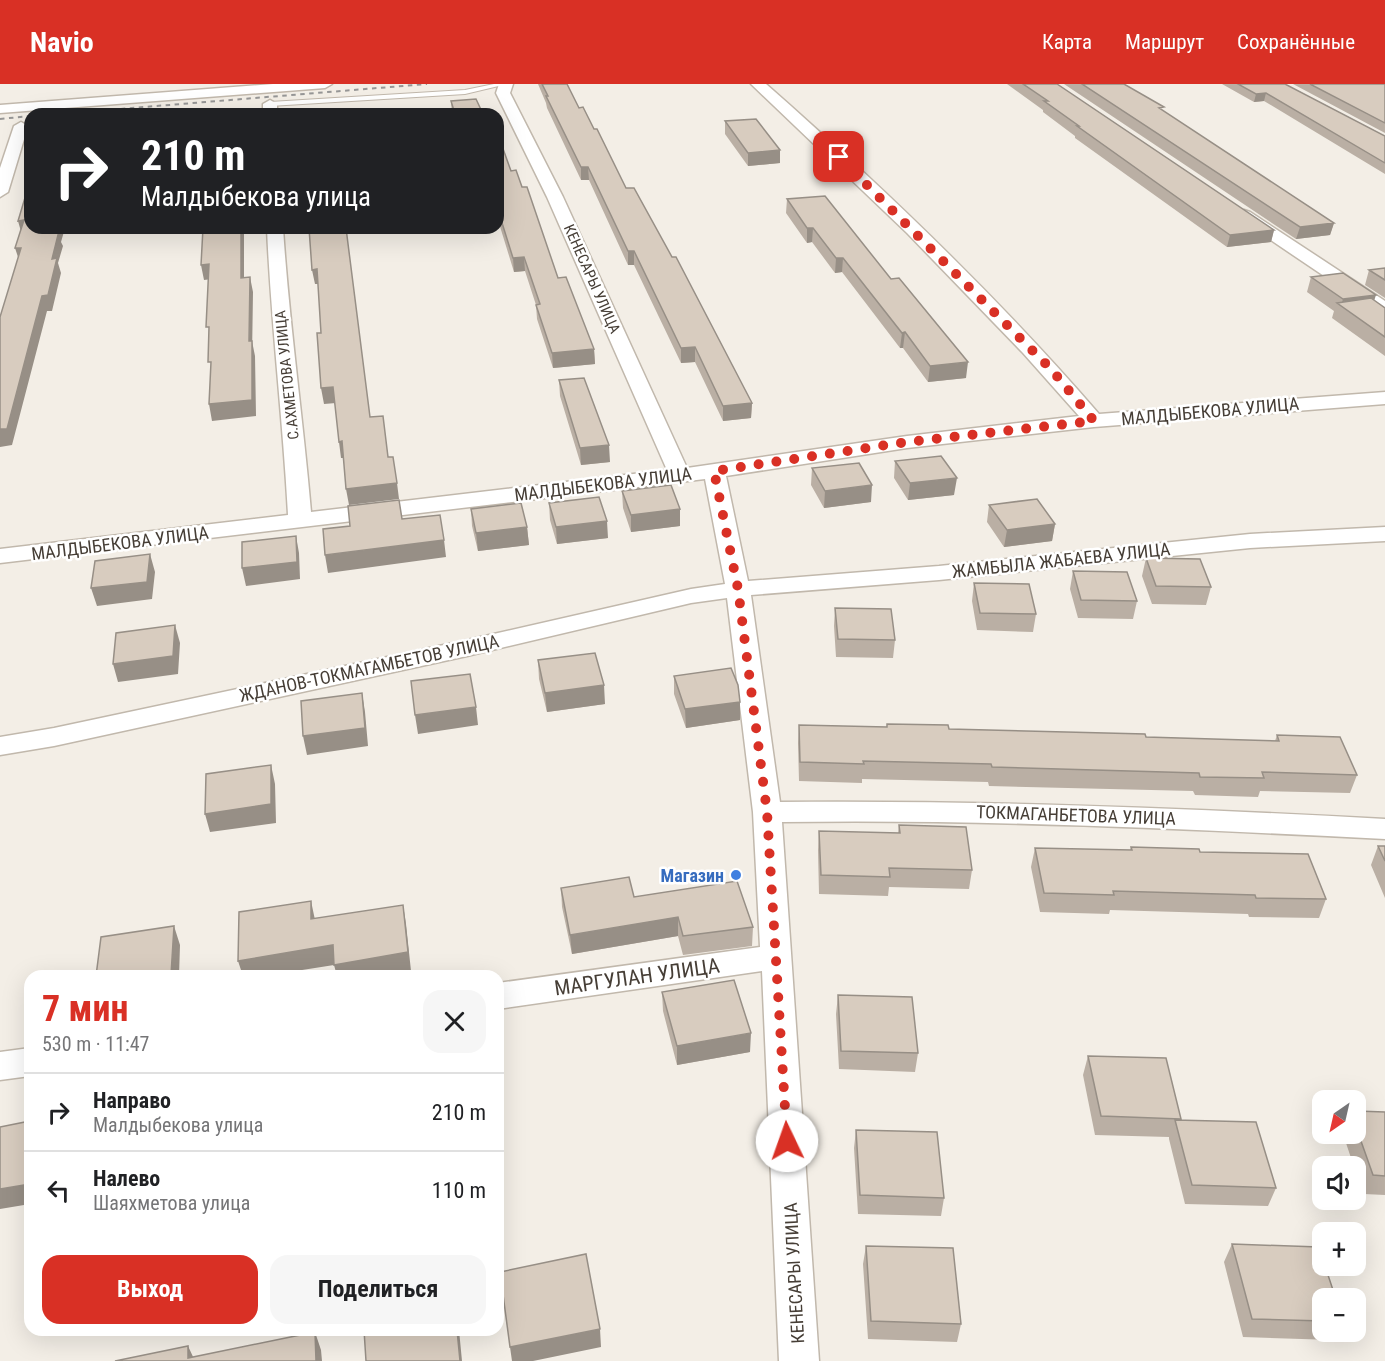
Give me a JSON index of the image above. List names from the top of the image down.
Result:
{
  "streets": {
    "street": [
      "КЕНЕСАРЫ УЛИЦА",
      "С.АХМЕТОВА УЛИЦА",
      "МАЛДЫБЕКОВА УЛИЦА",
      "ЖАМБЫЛА ЖАБАЕВА УЛИЦА",
      "ЖДАНОВ-ТОКМАГАМБЕТОВ УЛИЦА",
      "ТОКМАГАНБЕТОВА УЛИЦА",
      "МАРГУЛАН УЛИЦА"
    ]
  },
  "crossings": [
    ["КЕНЕСАРЫ УЛИЦА", "МАЛДЫБЕКОВА УЛИЦА"],
    ["КЕНЕСАРЫ УЛИЦА", "ЖАМБЫЛА ЖАБАЕВА УЛИЦА"],
    ["КЕНЕСАРЫ УЛИЦА", "ЖДАНОВ-ТОКМАГАМБЕТОВ УЛИЦА"],
    ["КЕНЕСАРЫ УЛИЦА", "ТОКМАГАНБЕТОВА УЛИЦА"],
    ["КЕНЕСАРЫ УЛИЦА", "МАРГУЛАН УЛИЦА"],
    ["С.АХМЕТОВА УЛИЦА", "МАЛДЫБЕКОВА УЛИЦА"],
    ["ЖАМБЫЛА ЖАБАЕВА УЛИЦА", "ЖДАНОВ-ТОКМАГАМБЕТОВ УЛИЦА"]
  ],
  "places": ["Магазин"],
  "north": "bottom left",
  "page": {
    "header": "Navio",
    "nav": ["Карта", "Маршрут", "Сохранённые"],
    "turn": ["210 m", "Малдыбекова улица"],
    "heading": ["7 мин", "530 m · 11:47"],
    "list": [
      {
        "name": "Направо",
        "note": "Малдыбекова улица",
        "value": "210 m"
      },
      {
        "name": "Налево",
        "note": "Шаяхметова улица",
        "value": "110 m"
      }
    ],
    "map_buttons": ["+", "−"],
    "buttons": ["Выход", "Поделиться"]
  }
}
